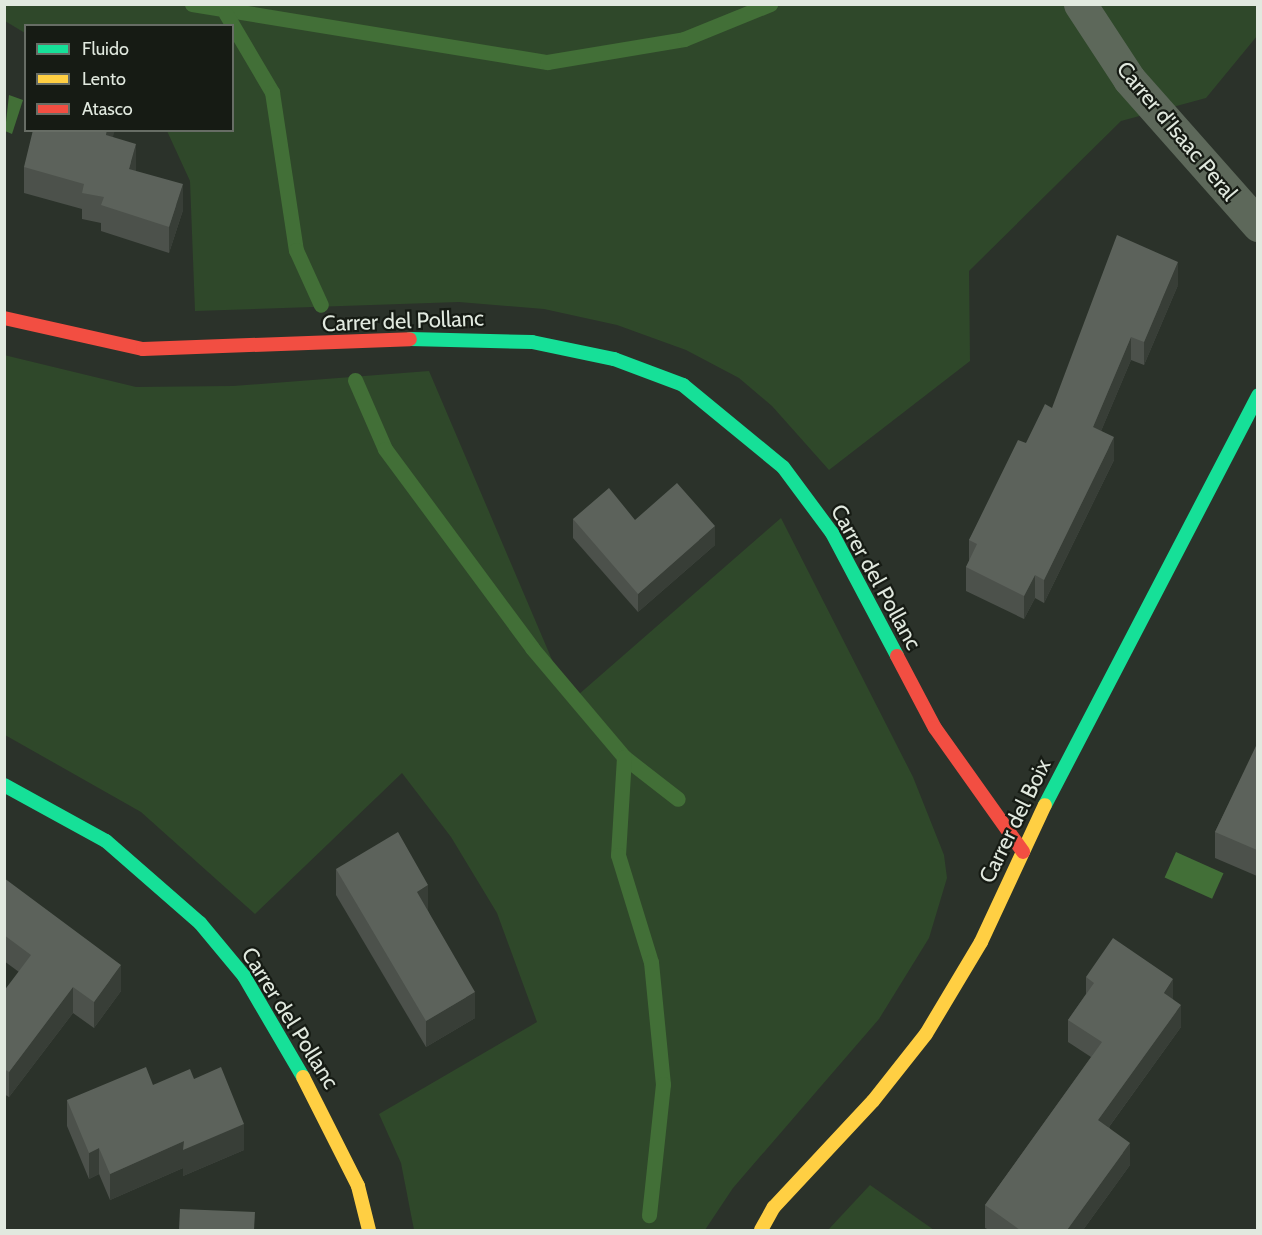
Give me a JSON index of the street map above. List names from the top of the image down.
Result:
{
  "streets": {
    "street": ["Carrer d'Isaac Peral", "Carrer del Pollanc", "Carrer del Boix"]
  },
  "crossings": [
    ["Carrer del Pollanc", "Carrer del Boix"]
  ],
  "legend": ["Fluido", "Lento", "Atasco"]
}
